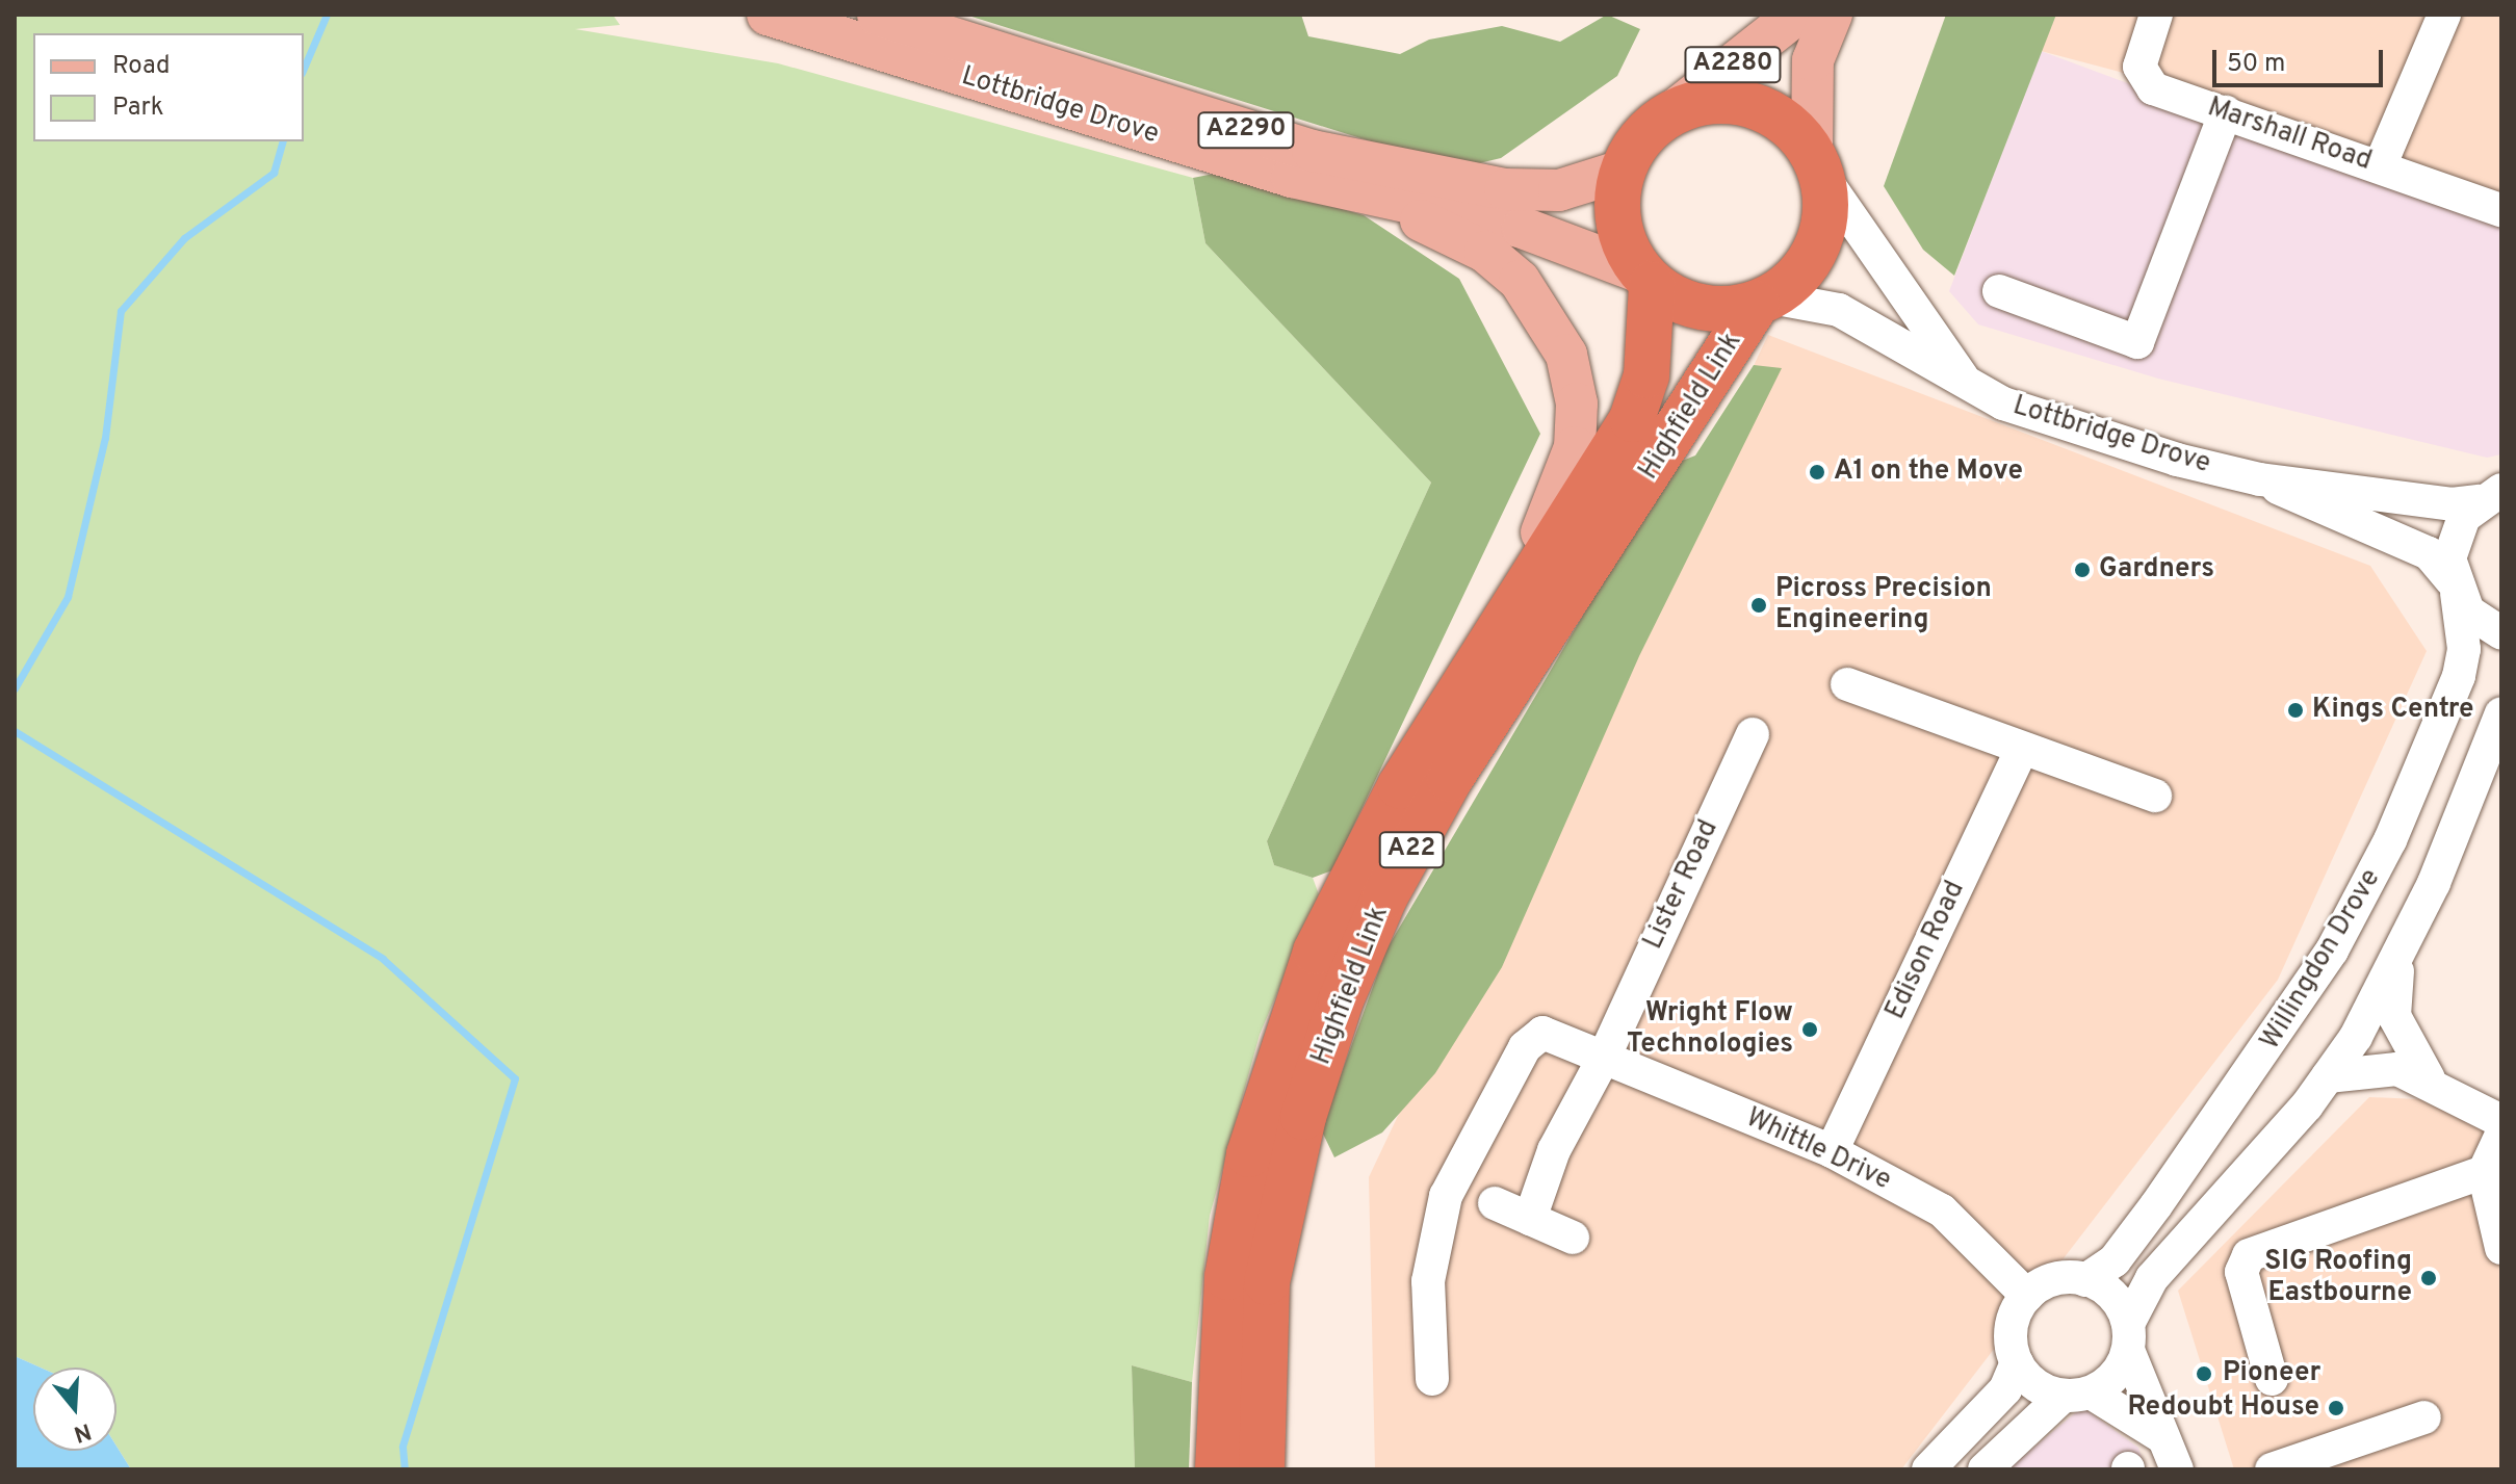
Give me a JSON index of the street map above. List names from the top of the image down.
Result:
{
  "streets": {
    "highway": ["Highfield Link", "A22"],
    "main road": ["A2280", "Lottbridge Drove", "A2290"],
    "street": [
      "Marshall Road",
      "Lister Road",
      "Edison Road",
      "Willingdon Drove",
      "Whittle Drive"
    ]
  },
  "crossings": [
    ["A2280", "Lottbridge Drove"],
    ["A2280", "Highfield Link"],
    ["Lottbridge Drove", "Highfield Link"],
    ["Lottbridge Drove", "Willingdon Drove"],
    ["Lister Road", "Whittle Drive"],
    ["Edison Road", "Whittle Drive"],
    ["Willingdon Drove", "Whittle Drive"]
  ],
  "places": [
    "A1 on the Move",
    "Gardners",
    "Picross Precision Engineering",
    "Kings Centre",
    "Wright Flow Technologies",
    "SIG Roofing Eastbourne",
    "Pioneer",
    "Redoubt House"
  ],
  "legend": ["Road", "Park"],
  "scale_bar": "50 m",
  "north": "bottom"
}
